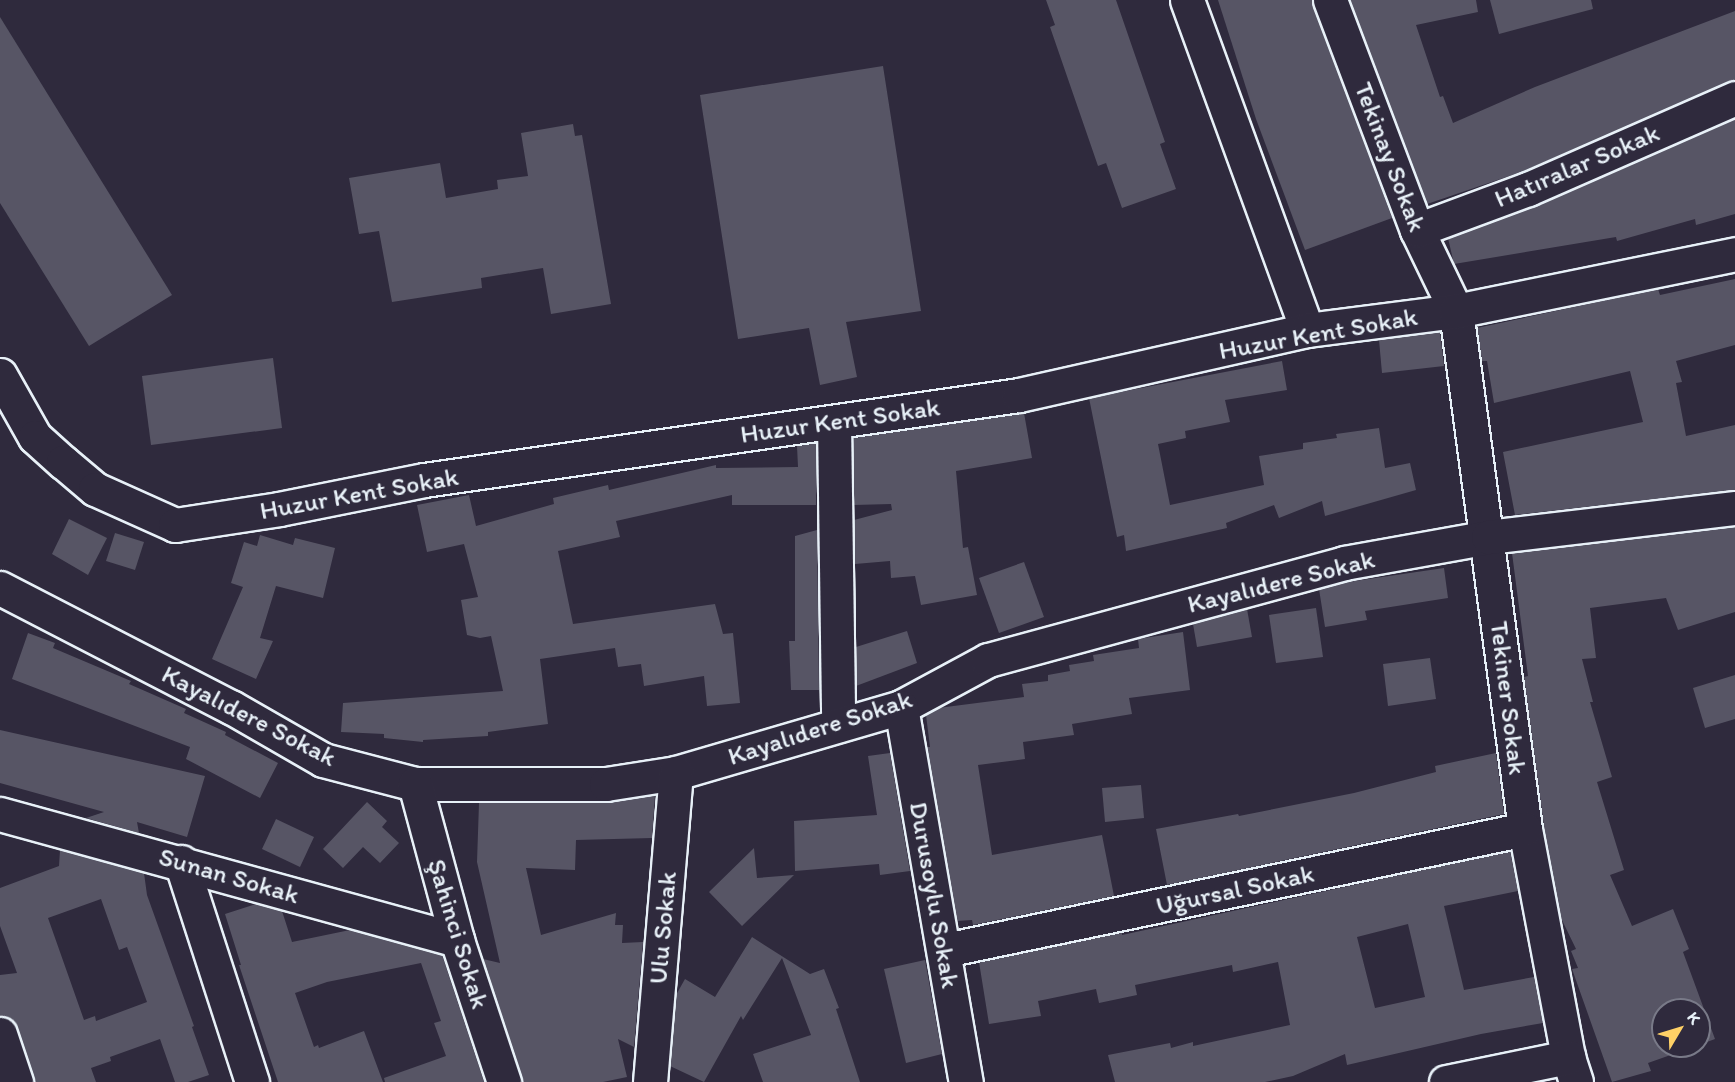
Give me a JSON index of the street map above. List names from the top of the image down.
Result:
{
  "streets": {
    "street": [
      "Tekinay Sokak",
      "Hatıralar Sokak",
      "Huzur Kent Sokak",
      "Kayalıdere Sokak",
      "Tekiner Sokak",
      "Sunan Sokak",
      "Uğursal Sokak",
      "Durusoylu Sokak",
      "Ulu Sokak",
      "Şahinci Sokak"
    ]
  },
  "crossings": [
    ["Tekinay Sokak", "Hatıralar Sokak"],
    ["Tekinay Sokak", "Huzur Kent Sokak"],
    ["Tekinay Sokak", "Tekiner Sokak"],
    ["Huzur Kent Sokak", "Tekiner Sokak"],
    ["Kayalıdere Sokak", "Tekiner Sokak"],
    ["Kayalıdere Sokak", "Durusoylu Sokak"],
    ["Kayalıdere Sokak", "Ulu Sokak"],
    ["Kayalıdere Sokak", "Şahinci Sokak"],
    ["Tekiner Sokak", "Uğursal Sokak"],
    ["Sunan Sokak", "Şahinci Sokak"],
    ["Uğursal Sokak", "Durusoylu Sokak"]
  ],
  "north": "top right"
}
